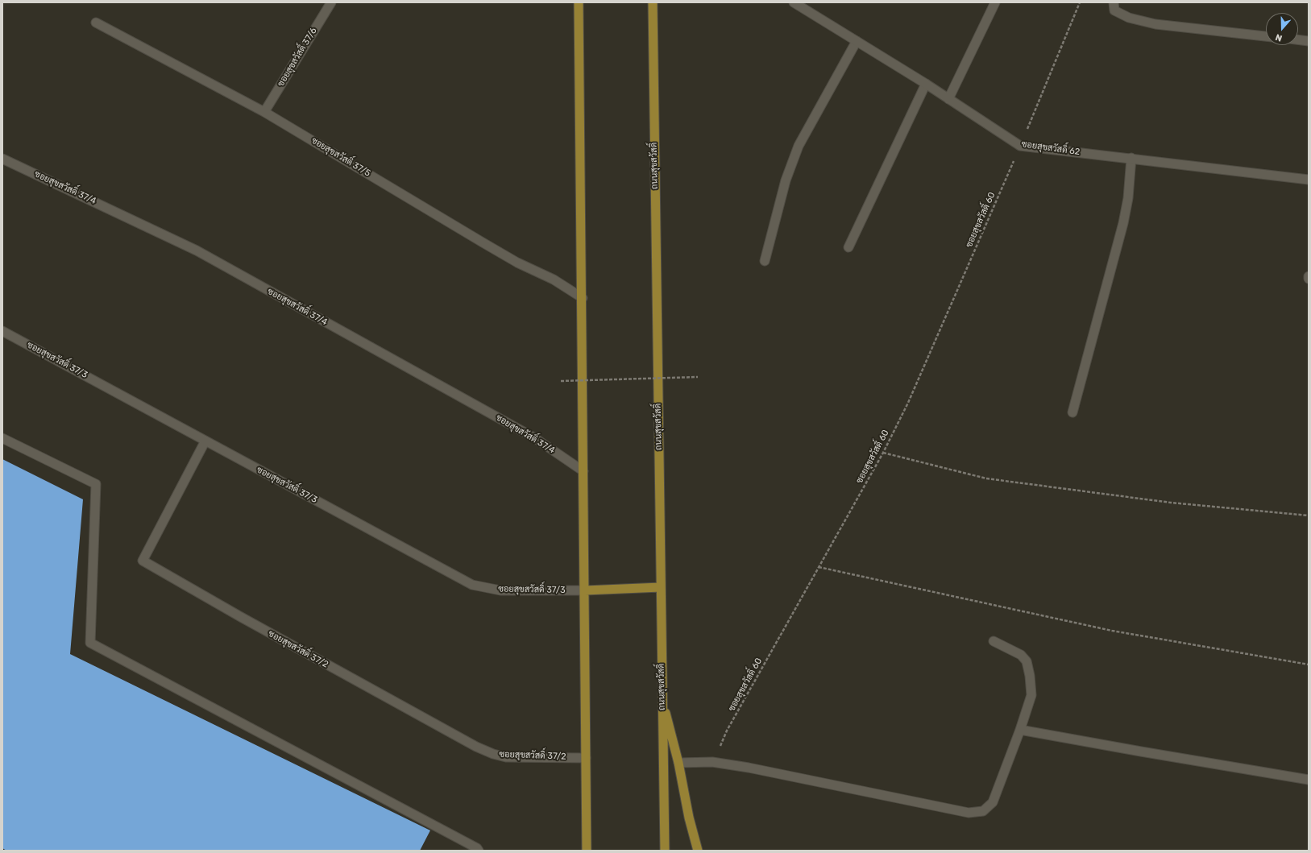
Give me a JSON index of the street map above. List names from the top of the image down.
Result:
{
  "streets": {
    "main road": ["ถนนสุขสวัสดิ์"],
    "street": [
      "ซอยสุขสวัสดิ์ 37/6",
      "ซอยสุขสวัสดิ์ 62",
      "ซอยสุขสวัสดิ์ 37/5",
      "ซอยสุขสวัสดิ์ 37/4",
      "ซอยสุขสวัสดิ์ 37/3",
      "ซอยสุขสวัสดิ์ 37/2"
    ],
    "path": ["ซอยสุขสวัสดิ์ 60"]
  },
  "crossings": [
    ["ซอยสุขสวัสดิ์ 37/6", "ซอยสุขสวัสดิ์ 37/5"],
    ["ซอยสุขสวัสดิ์ 62", "ซอยสุขสวัสดิ์ 60"],
    ["ซอยสุขสวัสดิ์ 37/3", "ซอยสุขสวัสดิ์ 37/2"]
  ],
  "north": "bottom"
}
